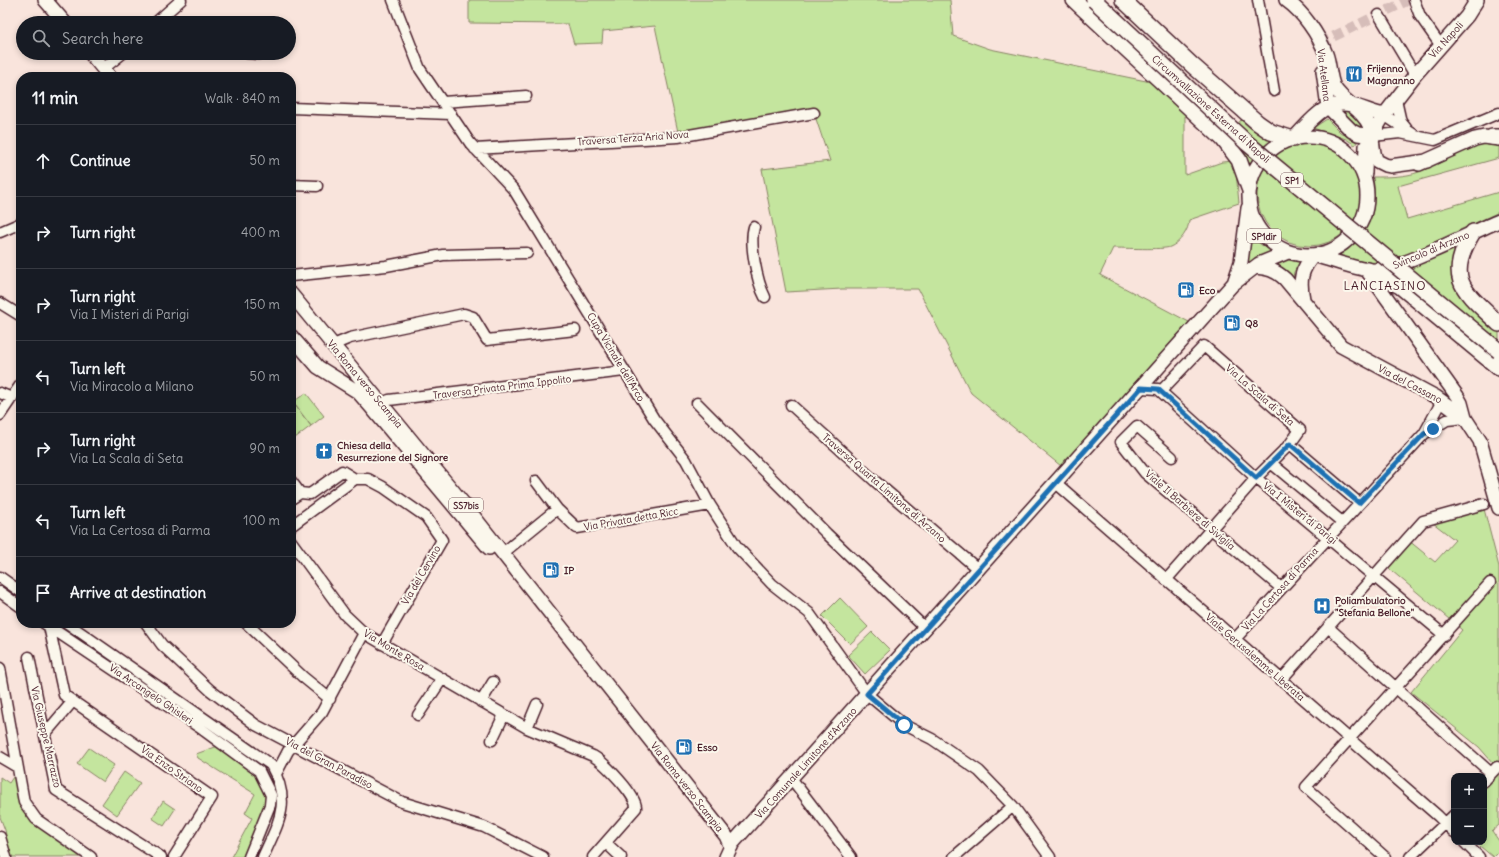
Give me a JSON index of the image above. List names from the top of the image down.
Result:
{
  "streets": {
    "highway": ["Circumvallazione Esterna di Napoli", "SP1"],
    "main road": [
      "Via Napoli",
      "Via Atellana",
      "SP1dir",
      "Svincolo di Arzano",
      "Via Roma verso Scampia",
      "Via del Cassano",
      "SS7bis",
      "Via Comunale Limitone d'Arzano"
    ],
    "street": [
      "Traversa Terza Aria Nova",
      "Cupa Vicinale dell'Arco",
      "Traversa Privata Prima Ippolito",
      "Via La Scala di Seta",
      "Traversa Quarta Limitone di Arzano",
      "Viale Il Barbiere di Siviglia",
      "Via I Misteri di Parigi",
      "Via Privata detta Ricc",
      "Via del Cervino",
      "Via La Certosa di Parma",
      "Via Monte Rosa",
      "Viale Gerusalemme Liberata",
      "Via Arcangelo Ghisleri",
      "Via Giuseppe Marrazzo",
      "Via del Gran Paradiso",
      "Via Enzo Striano"
    ]
  },
  "crossings": [
    ["Via Napoli", "Via Atellana"],
    ["Traversa Terza Aria Nova", "Cupa Vicinale dell'Arco"],
    ["SP1dir", "Svincolo di Arzano"],
    ["Cupa Vicinale dell'Arco", "Traversa Privata Prima Ippolito"],
    ["Cupa Vicinale dell'Arco", "Via Privata detta Ricc"],
    ["Cupa Vicinale dell'Arco", "Via Comunale Limitone d'Arzano"],
    ["Via Roma verso Scampia", "Traversa Privata Prima Ippolito"],
    ["Via Roma verso Scampia", "Via Comunale Limitone d'Arzano"],
    ["Via del Cassano", "Via La Certosa di Parma"],
    ["Via La Scala di Seta", "Via I Misteri di Parigi"],
    ["Traversa Quarta Limitone di Arzano", "Via Comunale Limitone d'Arzano"],
    ["Viale Il Barbiere di Siviglia", "Via La Certosa di Parma"],
    ["Via I Misteri di Parigi", "Via La Certosa di Parma"],
    ["Via del Cervino", "Via Monte Rosa"],
    ["Via La Certosa di Parma", "Viale Gerusalemme Liberata"],
    ["Viale Gerusalemme Liberata", "Via Comunale Limitone d'Arzano"]
  ],
  "districts": ["LANCIASINO"],
  "places": {
    "restaurant": ["Frijenno Magnanno"],
    "fuel station": [
      "Eco",
      "Q8",
      "IP",
      "Esso"
    ],
    "church": ["Chiesa della Resurrezione del Signore"],
    "hospital": ["Poliambulatorio \"Stefania Bellone\""]
  },
  "page": {
    "search": "Search here",
    "heading": ["11 min", "Walk · 840 m"],
    "list": [
      ["Continue", "50 m"],
      ["Turn right", "400 m"],
      ["Turn right", "Via I Misteri di Parigi", "150 m"],
      ["Turn left", "Via Miracolo a Milano", "50 m"],
      ["Turn right", "Via La Scala di Seta", "90 m"],
      ["Turn left", "Via La Certosa di Parma", "100 m"],
      "Arrive at destination"
    ],
    "map_buttons": ["+", "−"]
  }
}
